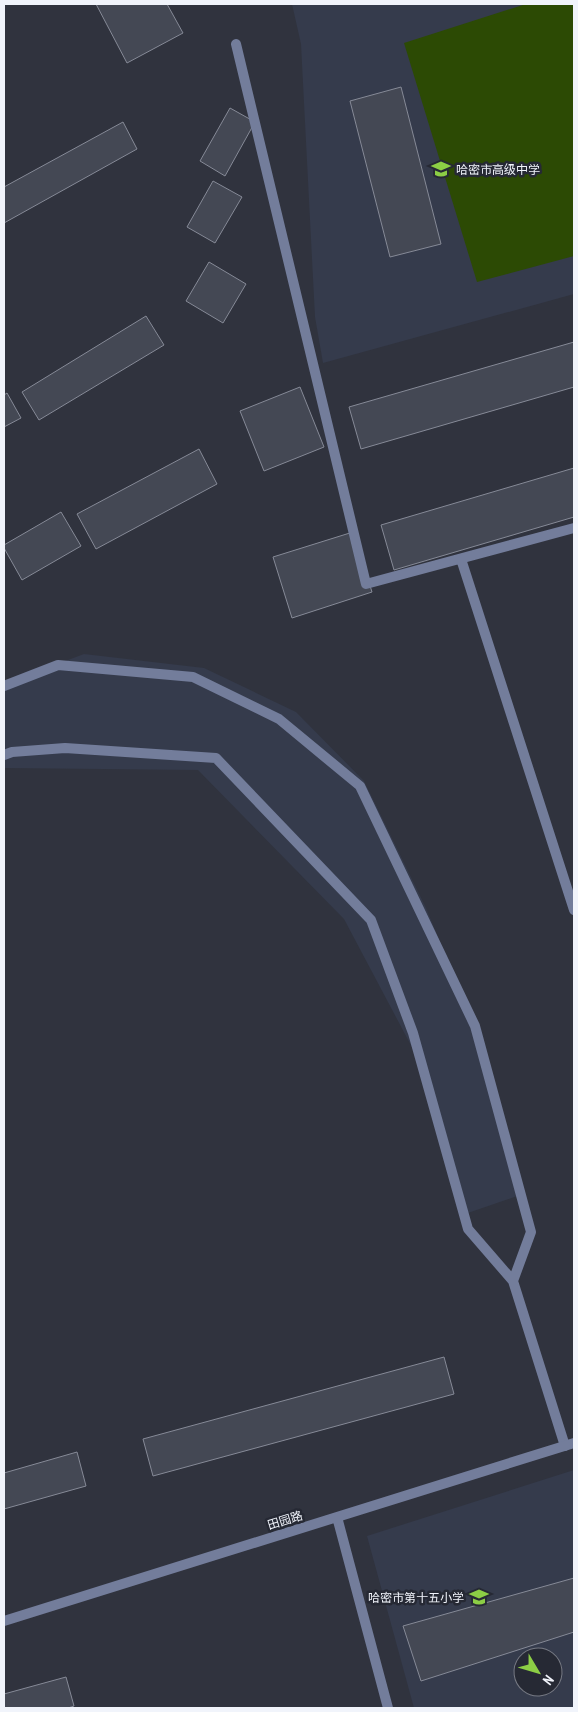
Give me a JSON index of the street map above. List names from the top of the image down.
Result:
{
  "streets": {
    "street": ["田园路"]
  },
  "places": {
    "school or university": ["哈密市高级中学", "哈密市第十五小学"]
  },
  "north": "bottom right"
}
